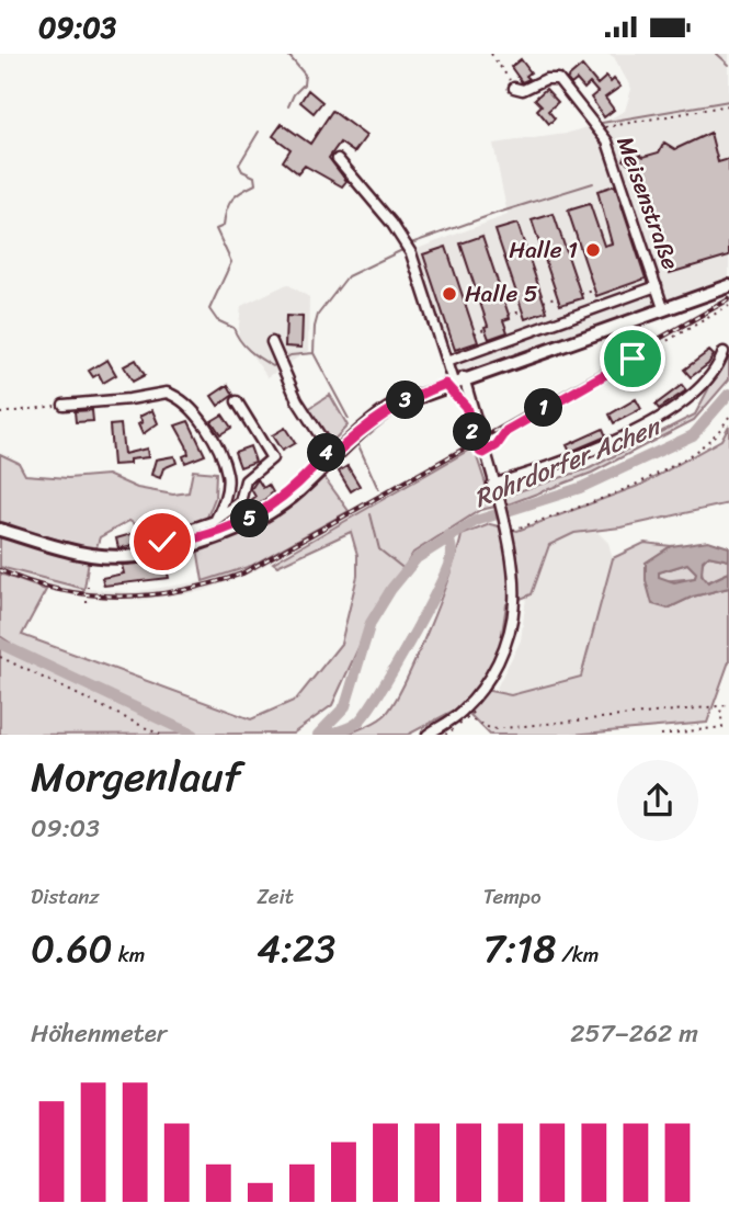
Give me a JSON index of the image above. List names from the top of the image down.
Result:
{
  "streets": {
    "street": ["Meisenstraße"]
  },
  "water": ["Rohrdorfer Achen"],
  "places": ["Halle 1", "Halle 5"],
  "page": {
    "status": "09:03",
    "pins": [
      "3",
      "1",
      "2",
      "4",
      "5"
    ],
    "heading": ["Morgenlauf", "09:03"],
    "stats": [
      ["Distanz", "0.60 km"],
      ["Zeit", "4:23"],
      ["Tempo", "7:18 /km"]
    ],
    "chart": ["Höhenmeter", "257–262 m"]
  }
}
